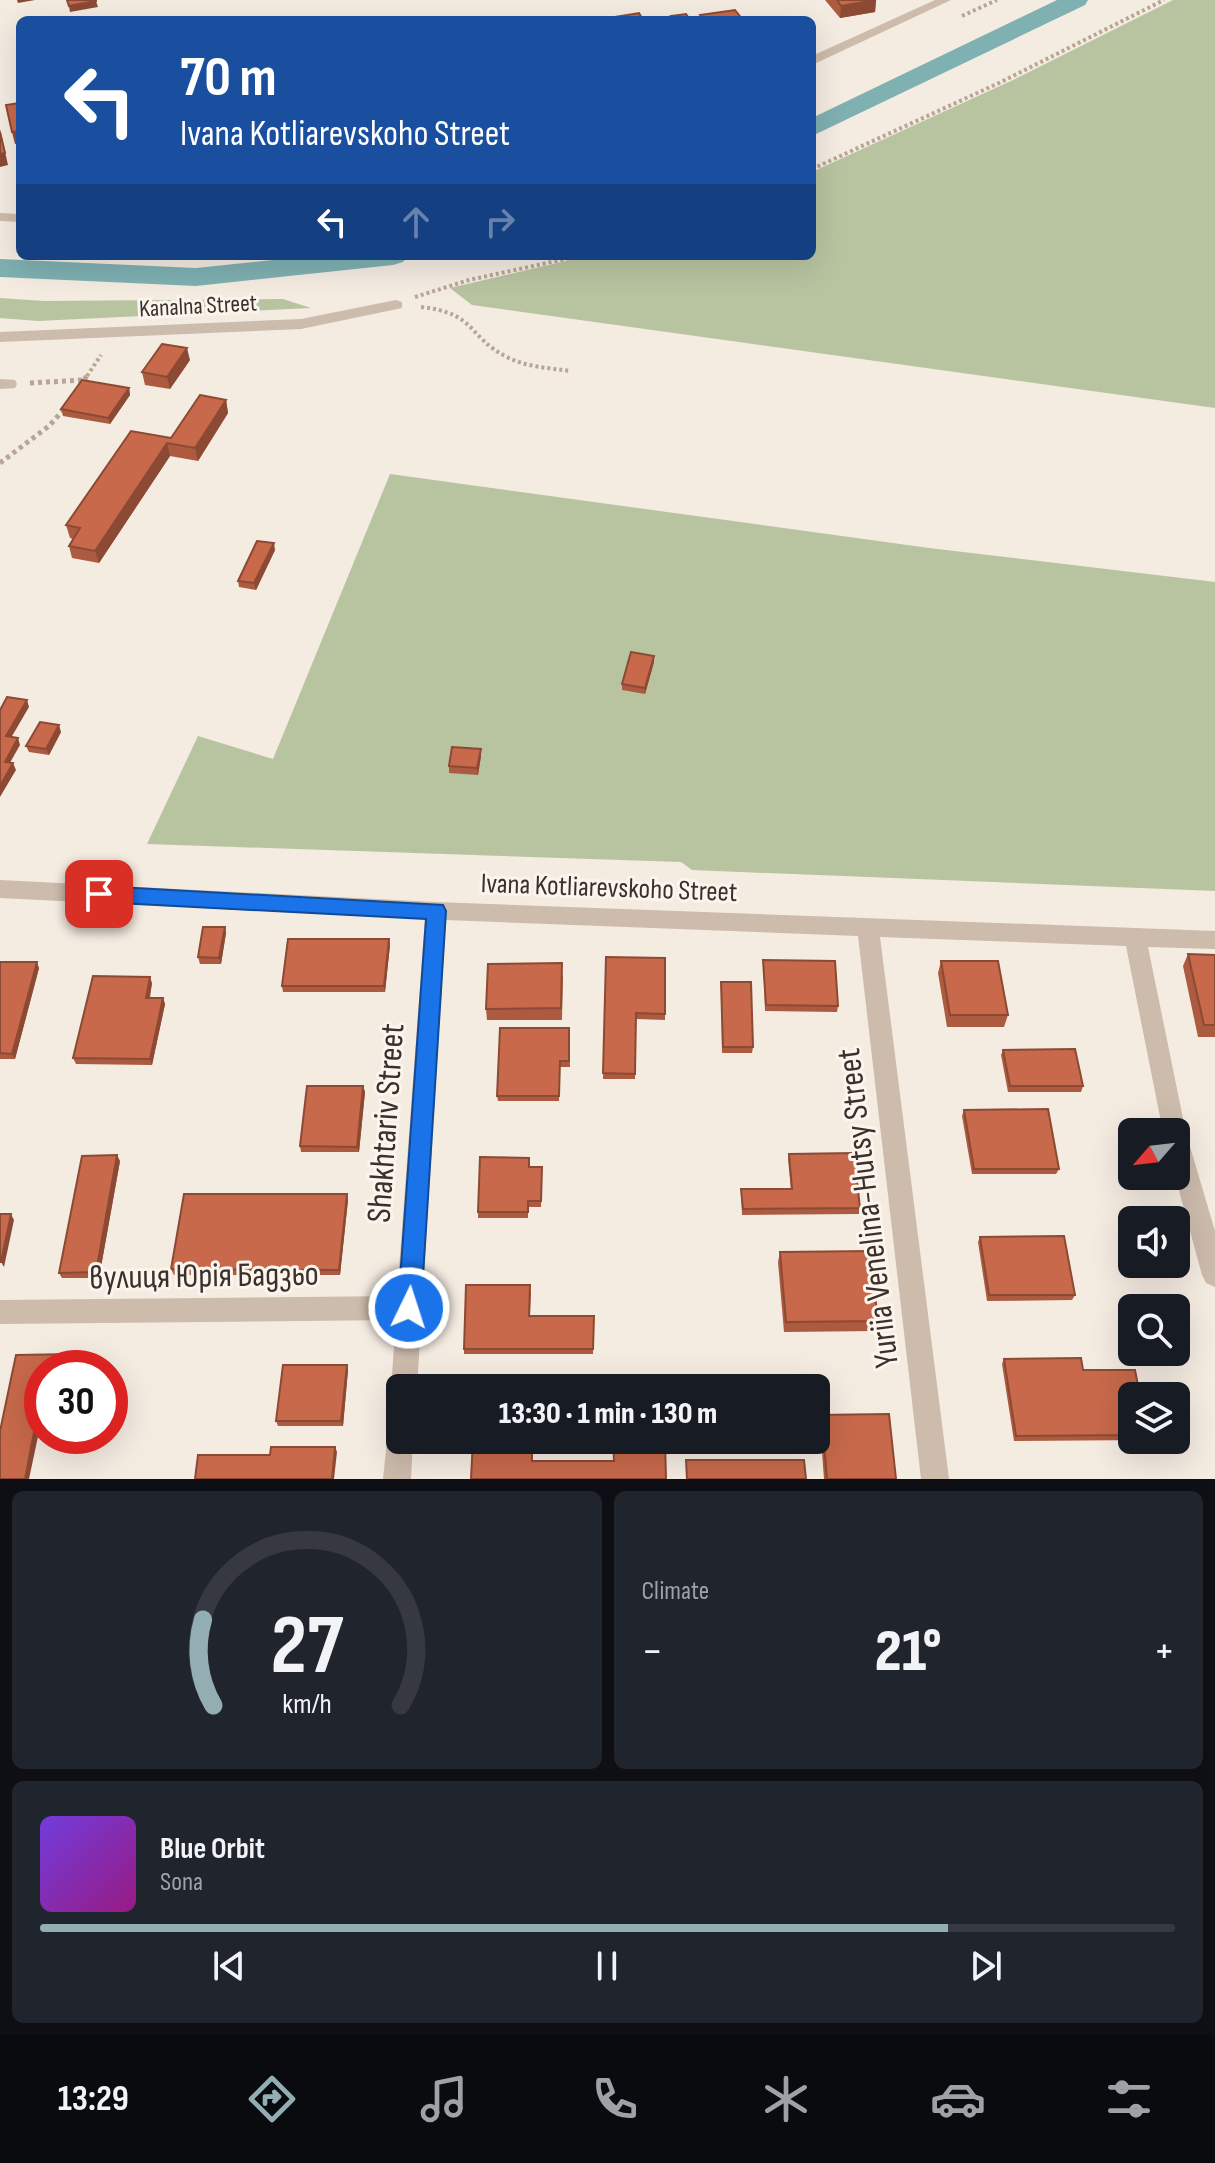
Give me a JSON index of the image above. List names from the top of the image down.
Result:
{
  "streets": {
    "street": [
      "Kanalna Street",
      "Ivana Kotliarevskoho Street",
      "Shakhtariv Street",
      "Yuriia Venelina-Hutsy Street",
      "вулиця Юрія Бадзьо"
    ]
  },
  "crossings": [
    ["Ivana Kotliarevskoho Street", "Shakhtariv Street"],
    ["Ivana Kotliarevskoho Street", "Yuriia Venelina-Hutsy Street"],
    ["Shakhtariv Street", "вулиця Юрія Бадзьо"]
  ],
  "north": "bottom left",
  "page": {
    "turn": ["70 m", "Ivana Kotliarevskoho Street"],
    "limit": "30",
    "trip": "13:30 · 1 min · 130 m",
    "tile": "Climate",
    "heat": ["−", "21°", "+"],
    "song": ["Blue Orbit", "Sona"],
    "tabs": "13:29",
    "gauge": ["27", "km/h"]
  }
}
